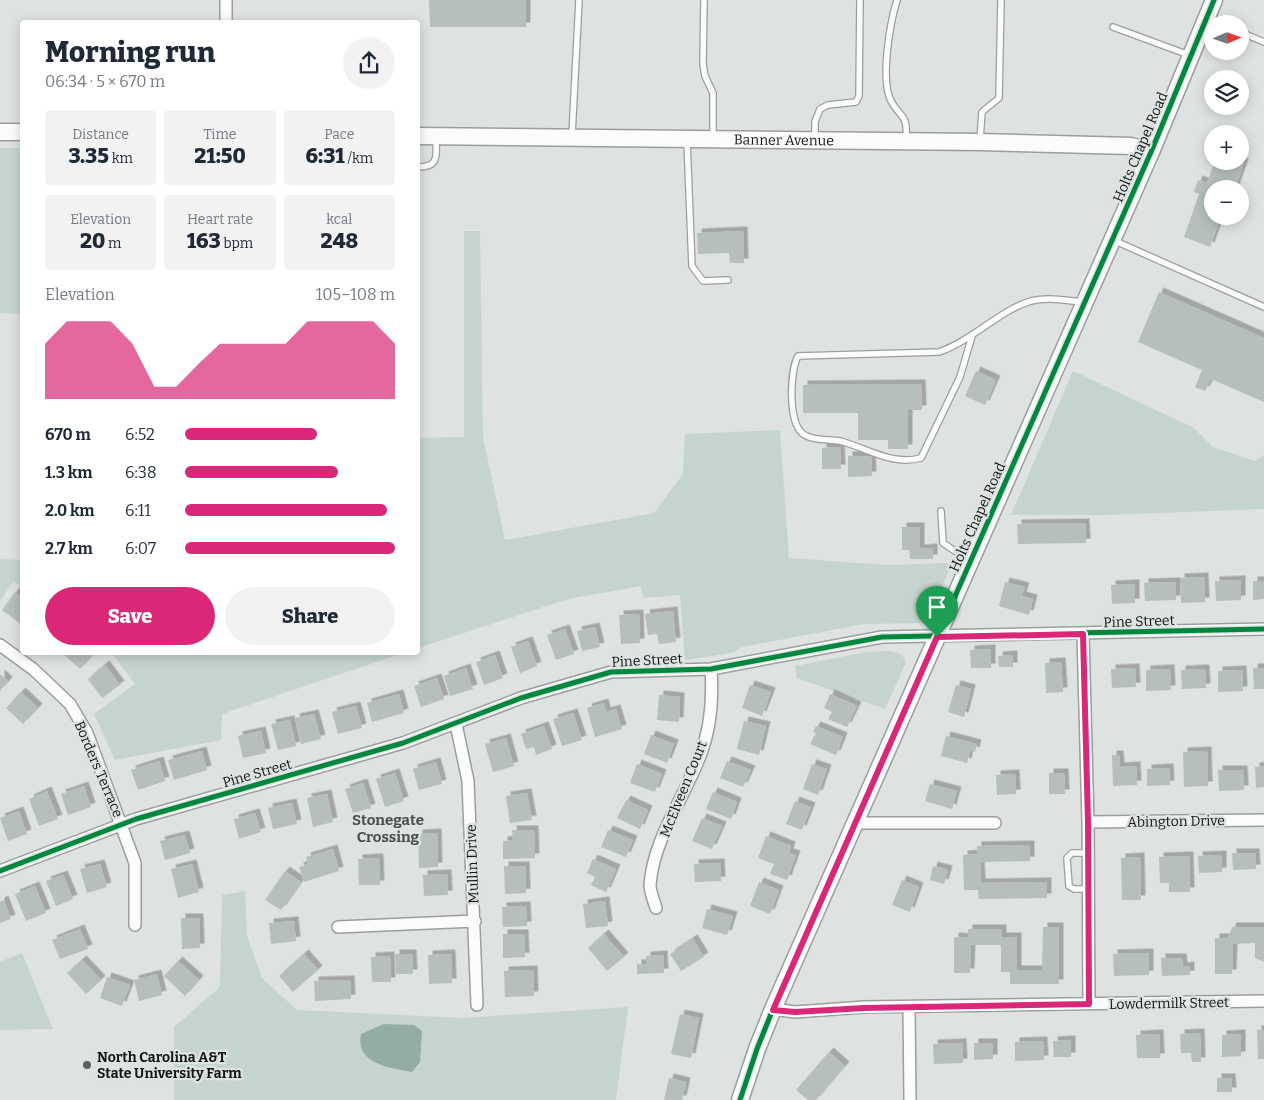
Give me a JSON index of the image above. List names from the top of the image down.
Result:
{
  "streets": {
    "street": [
      "Banner Avenue",
      "Holts Chapel Road",
      "Pine Street",
      "Borders Terrace",
      "McElveen Court",
      "Abington Drive",
      "Mullin Drive",
      "Lowdermilk Street"
    ]
  },
  "crossings": [
    ["Banner Avenue", "Holts Chapel Road"],
    ["Holts Chapel Road", "Pine Street"],
    ["Holts Chapel Road", "Lowdermilk Street"],
    ["Pine Street", "Borders Terrace"],
    ["Pine Street", "McElveen Court"],
    ["Pine Street", "Mullin Drive"]
  ],
  "districts": ["Stonegate Crossing"],
  "places": ["North Carolina A&T State University Farm"],
  "north": "right",
  "page": {
    "map_buttons": ["+", "−"],
    "heading": ["Morning run", "06:34 · 5 × 670 m"],
    "stats": [
      ["Distance", "3.35 km"],
      ["Time", "21:50"],
      ["Pace", "6:31 /km"],
      ["Elevation", "20 m"],
      ["Heart rate", "163 bpm"],
      ["kcal", "248"]
    ],
    "chart": ["Elevation", "105–108 m"],
    "list": [
      {
        "name": "670 m",
        "note": "6:52"
      },
      {
        "name": "1.3 km",
        "note": "6:38"
      },
      {
        "name": "2.0 km",
        "note": "6:11"
      },
      {
        "name": "2.7 km",
        "note": "6:07"
      }
    ],
    "buttons": ["Save", "Share"]
  }
}
